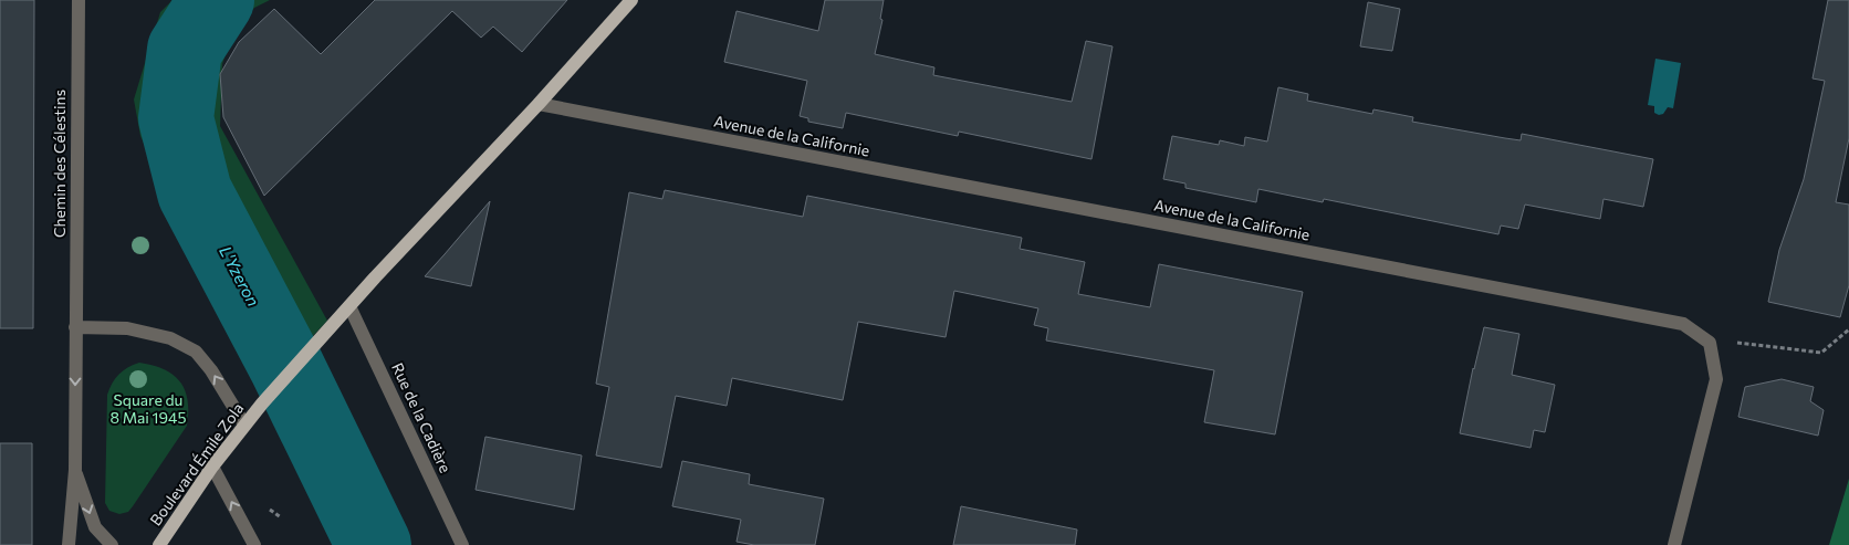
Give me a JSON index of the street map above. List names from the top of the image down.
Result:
{
  "streets": {
    "main road": ["Boulevard Émile Zola"],
    "street": ["Avenue de la Californie", "Chemin des Célestins", "Rue de la Cadière"]
  },
  "crossings": [
    ["Avenue de la Californie", "Boulevard Émile Zola"],
    ["Rue de la Cadière", "Boulevard Émile Zola"]
  ],
  "water": ["L'Yzeron"],
  "parks": ["Square du 8 Mai 1945"]
}
